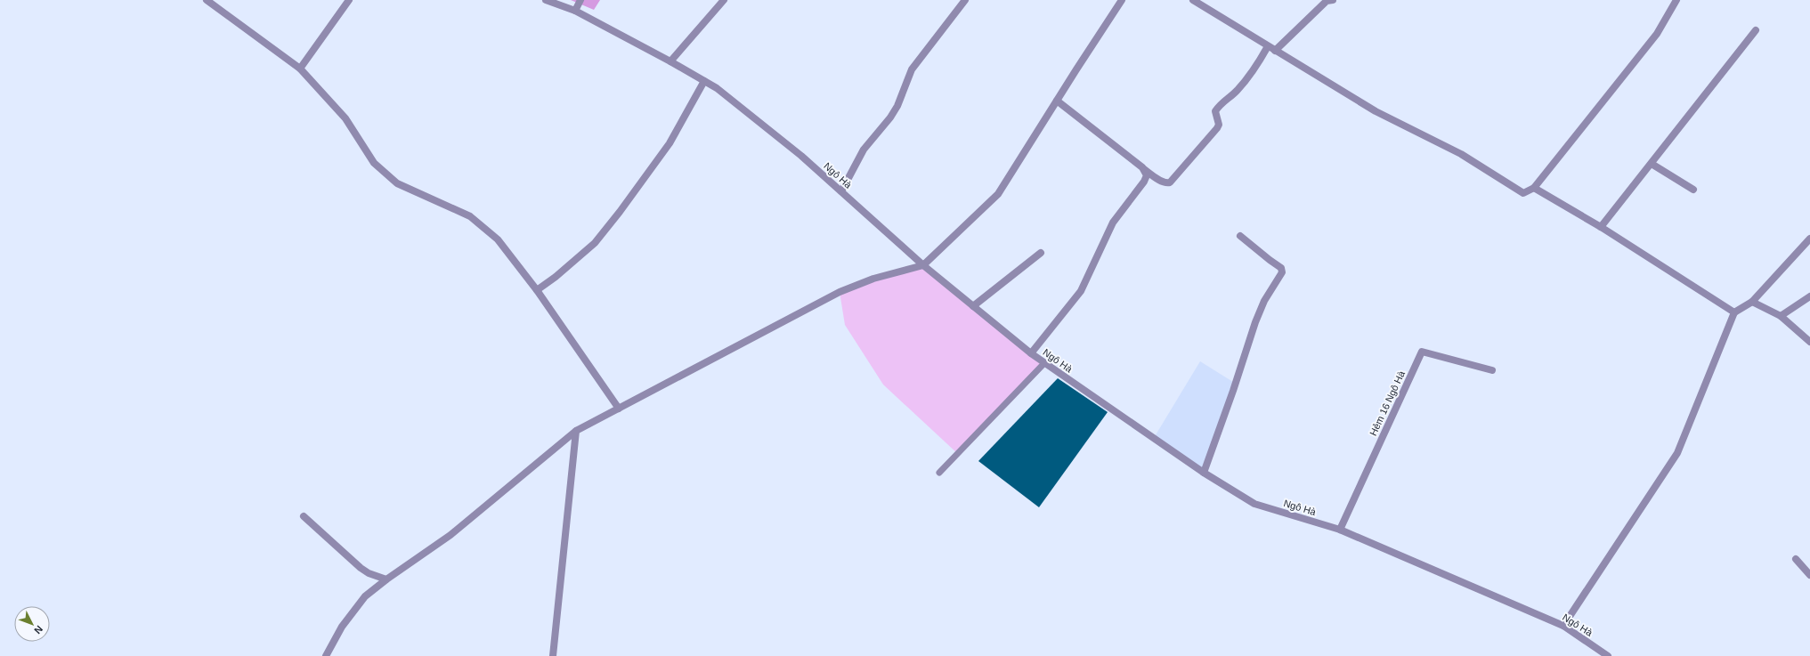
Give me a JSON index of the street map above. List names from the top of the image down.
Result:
{
  "streets": {
    "street": ["Ngô Hà", "Hẻm 16 Ngô Hà"]
  },
  "crossings": [
    ["Ngô Hà", "Hẻm 16 Ngô Hà"]
  ],
  "north": "bottom right"
}
